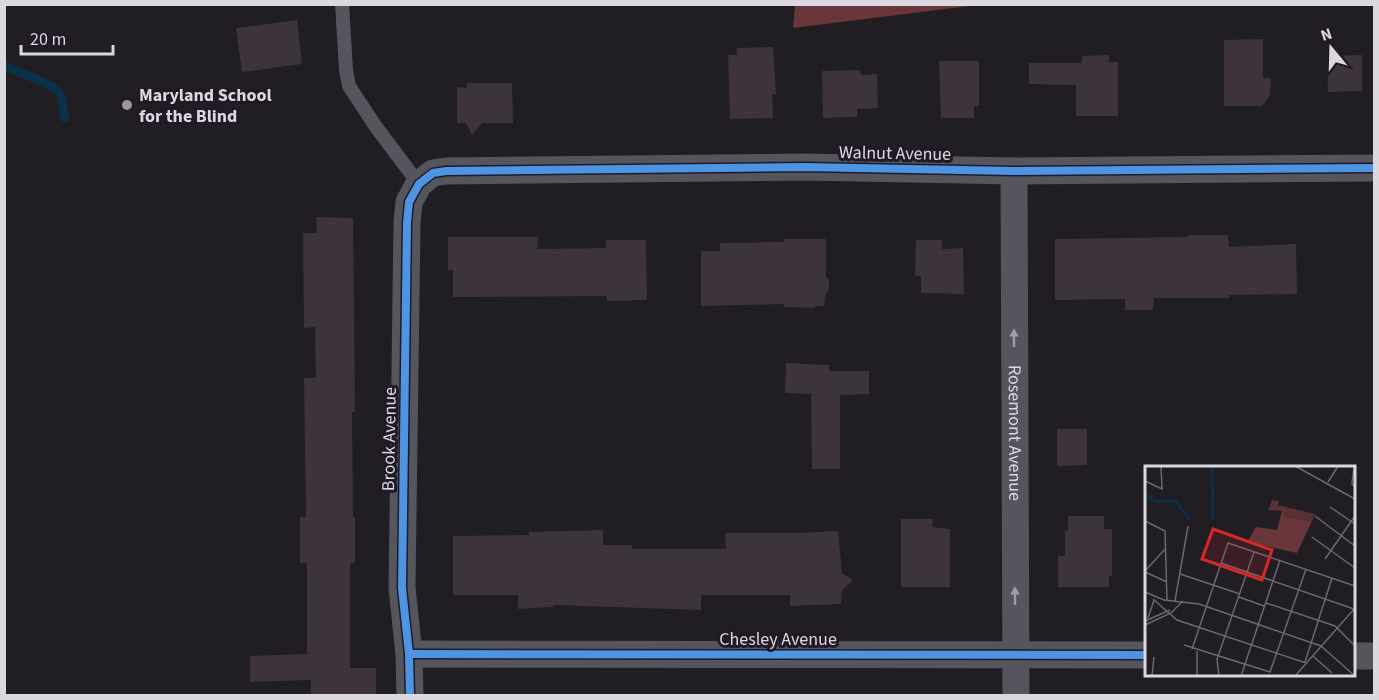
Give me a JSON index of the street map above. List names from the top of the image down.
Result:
{
  "streets": {
    "street": [
      "Walnut Avenue",
      "Rosemont Avenue",
      "Brook Avenue",
      "Chesley Avenue"
    ]
  },
  "crossings": [
    ["Walnut Avenue", "Rosemont Avenue"],
    ["Walnut Avenue", "Brook Avenue"],
    ["Rosemont Avenue", "Chesley Avenue"],
    ["Brook Avenue", "Chesley Avenue"]
  ],
  "one_way": ["Rosemont Avenue"],
  "places": ["Maryland School for the Blind"],
  "scale_bar": "20 m",
  "north": "top"
}
